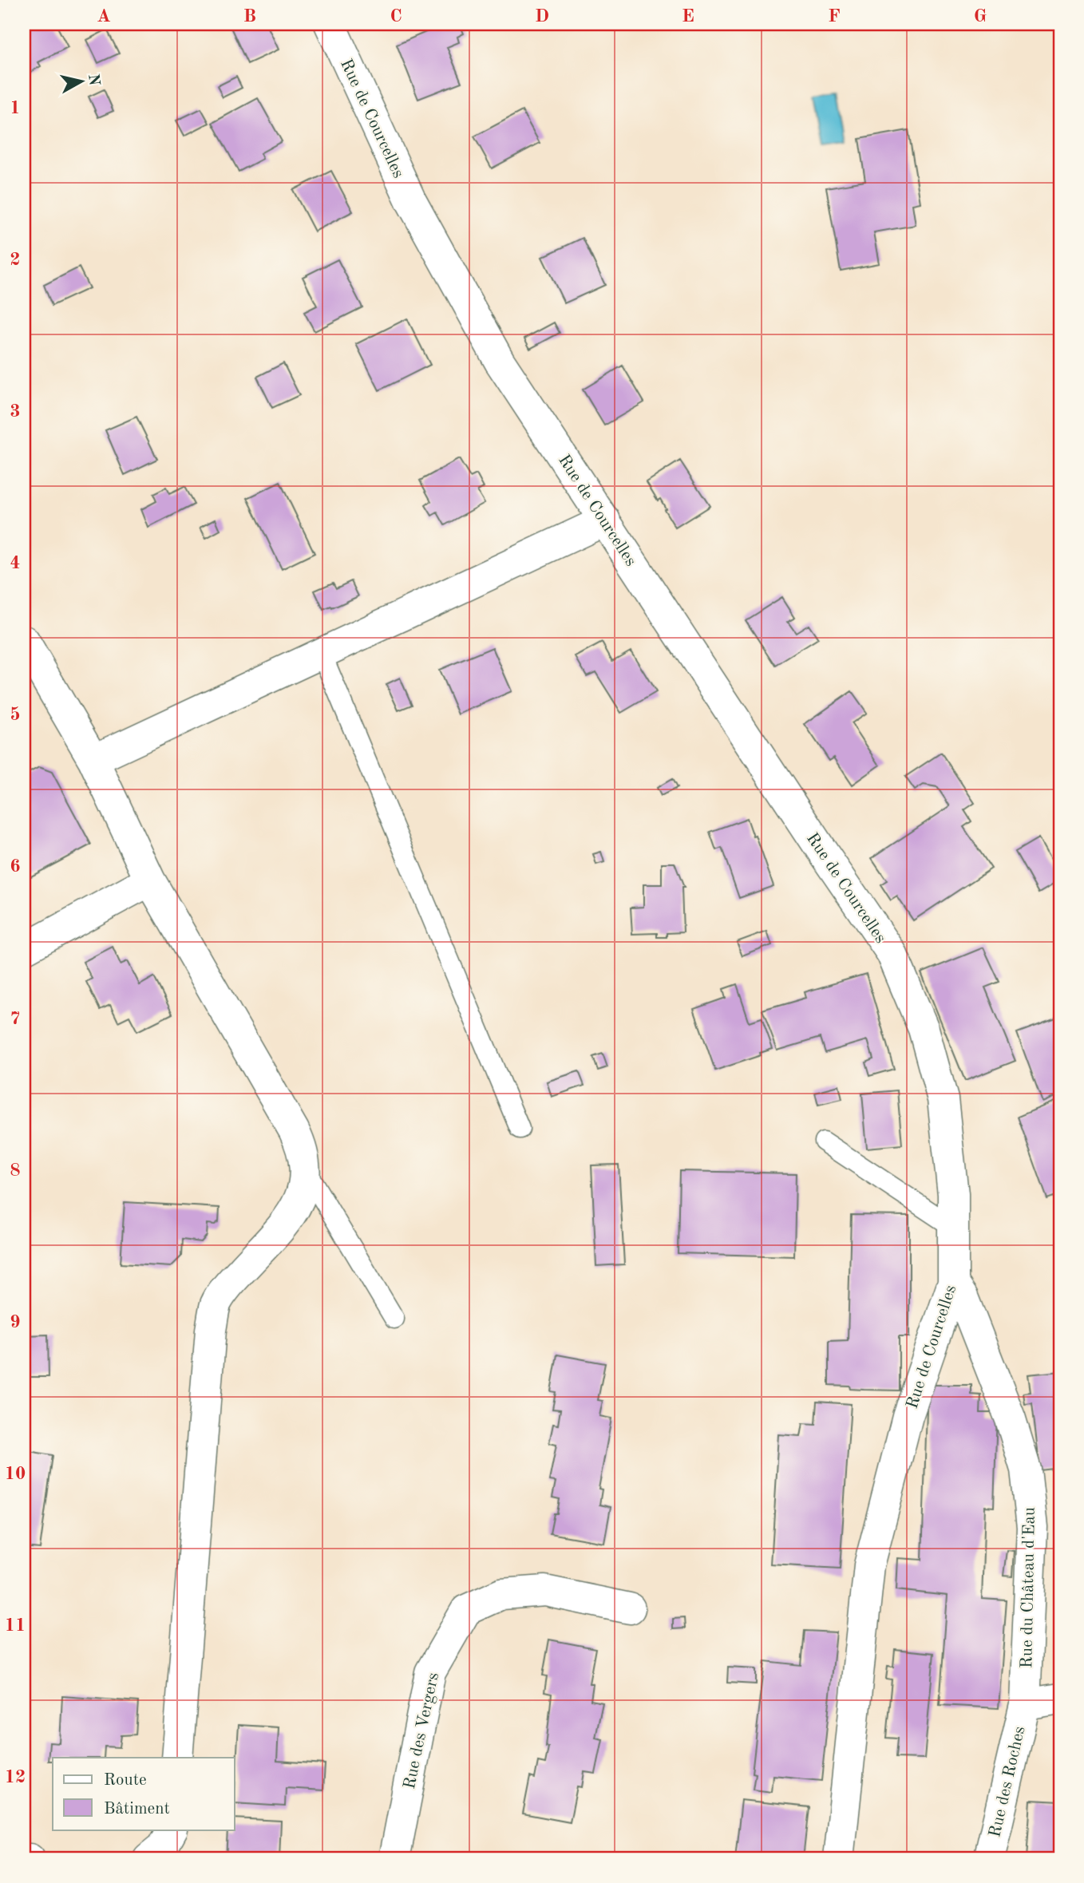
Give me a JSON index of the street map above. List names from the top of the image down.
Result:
{
  "streets": {
    "street": [
      "Rue de Courcelles",
      "Rue du Château d'Eau",
      "Rue des Vergers",
      "Rue des Roches"
    ]
  },
  "crossings": [
    ["Rue de Courcelles", "Rue du Château d'Eau"],
    ["Rue du Château d'Eau", "Rue des Roches"]
  ],
  "legend": ["Route", "Bâtiment"],
  "north": "right",
  "grid": {
    "columns": [
      "A",
      "B",
      "C",
      "D",
      "E",
      "F",
      "G"
    ],
    "rows": [
      "1",
      "2",
      "3",
      "4",
      "5",
      "6",
      "7",
      "8",
      "9",
      "10",
      "11",
      "12"
    ]
  }
}
